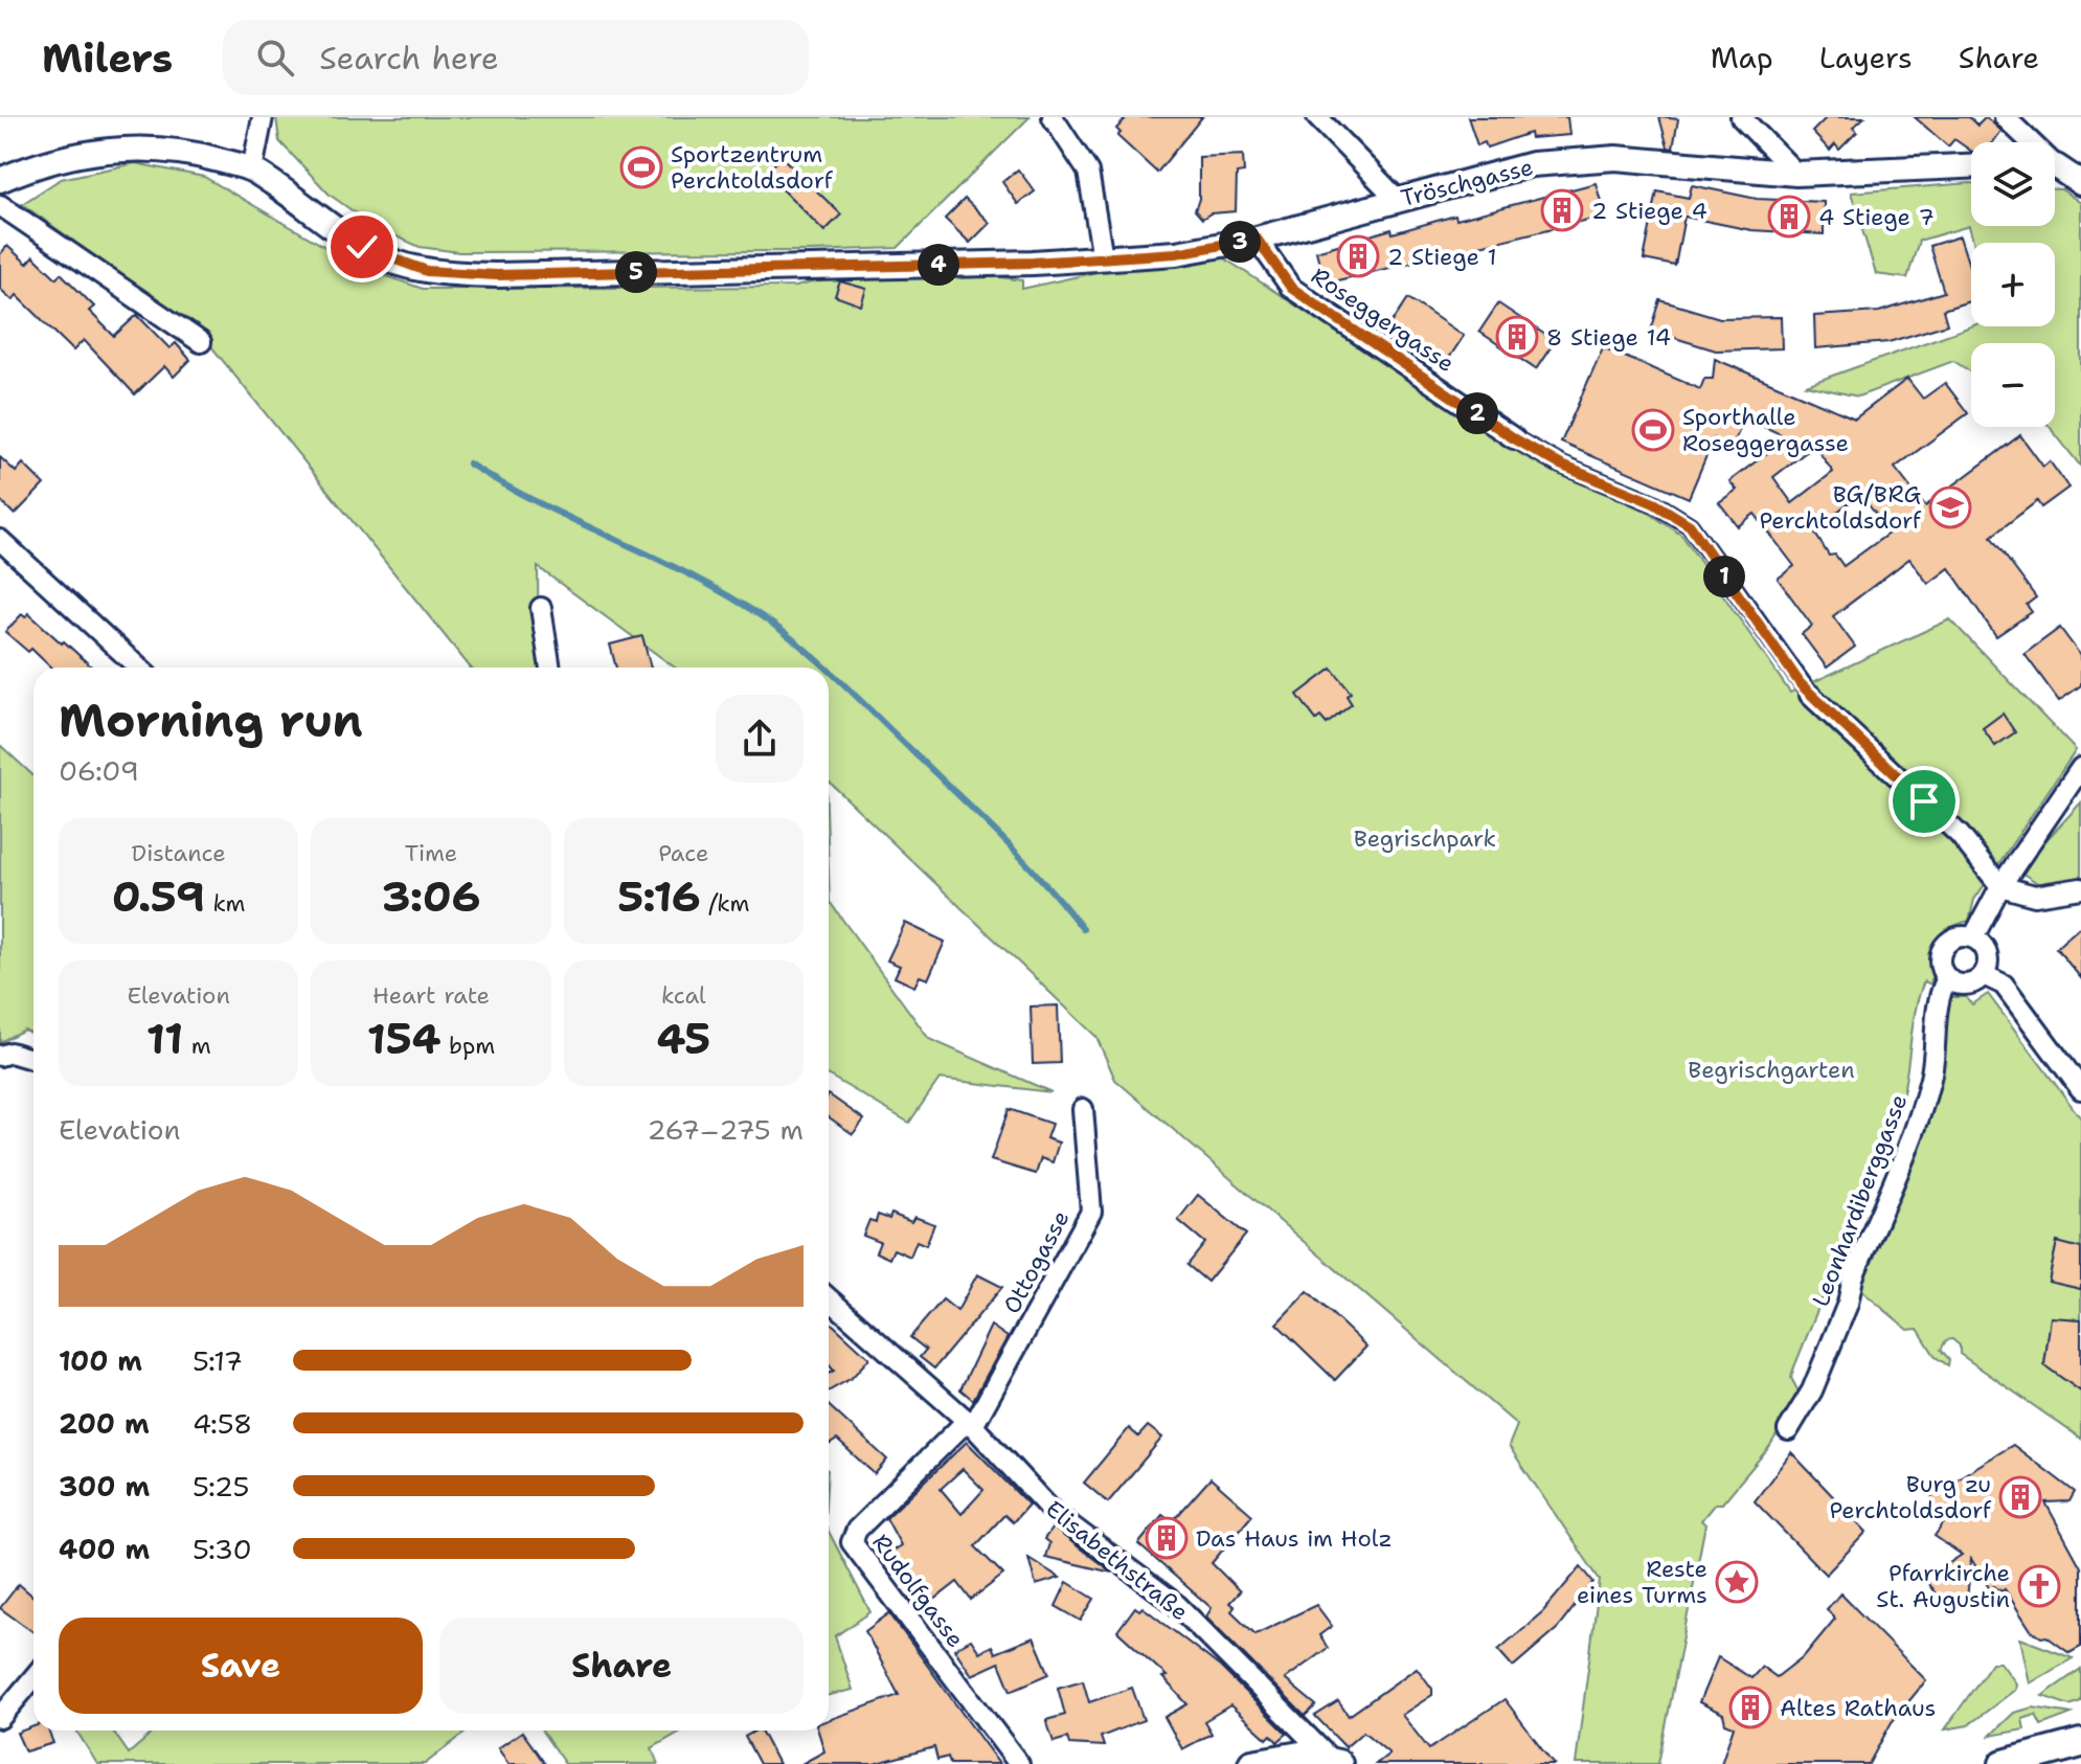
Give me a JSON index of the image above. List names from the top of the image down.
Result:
{
  "streets": {
    "street": [
      "Tröschgasse",
      "Roseggergasse",
      "Leonhardiberggasse",
      "Ottogasse",
      "Elisabethstraße",
      "Rudolfgasse"
    ]
  },
  "crossings": [
    ["Tröschgasse", "Roseggergasse"],
    ["Ottogasse", "Elisabethstraße"],
    ["Ottogasse", "Rudolfgasse"],
    ["Elisabethstraße", "Rudolfgasse"]
  ],
  "parks": ["Begrischpark", "Begrischgarten"],
  "places": {
    "sports": ["Sportzentrum Perchtoldsdorf", "Sporthalle Roseggergasse"],
    "building": [
      "2 Stiege 4",
      "4 Stiege 7",
      "2 Stiege 1",
      "8 Stiege 14",
      "Burg zu Perchtoldsdorf",
      "Das Haus im Holz",
      "Altes Rathaus"
    ],
    "school or university": ["BG/BRG Perchtoldsdorf"],
    "place": ["Reste eines Turms"],
    "church": ["Pfarrkirche St. Augustin"]
  },
  "page": {
    "header": "Milers",
    "search": "Search here",
    "nav": ["Map", "Layers", "Share"],
    "map_buttons": ["+", "−"],
    "pins": [
      "3",
      "4",
      "5",
      "2",
      "1"
    ],
    "heading": ["Morning run", "06:09"],
    "stats": [
      ["Distance", "0.59 km"],
      ["Time", "3:06"],
      ["Pace", "5:16 /km"],
      ["Elevation", "11 m"],
      ["Heart rate", "154 bpm"],
      ["kcal", "45"]
    ],
    "chart": ["Elevation", "267–275 m"],
    "list": [
      {
        "name": "100 m",
        "note": "5:17"
      },
      {
        "name": "200 m",
        "note": "4:58"
      },
      {
        "name": "300 m",
        "note": "5:25"
      },
      {
        "name": "400 m",
        "note": "5:30"
      }
    ],
    "buttons": ["Save", "Share"]
  }
}
